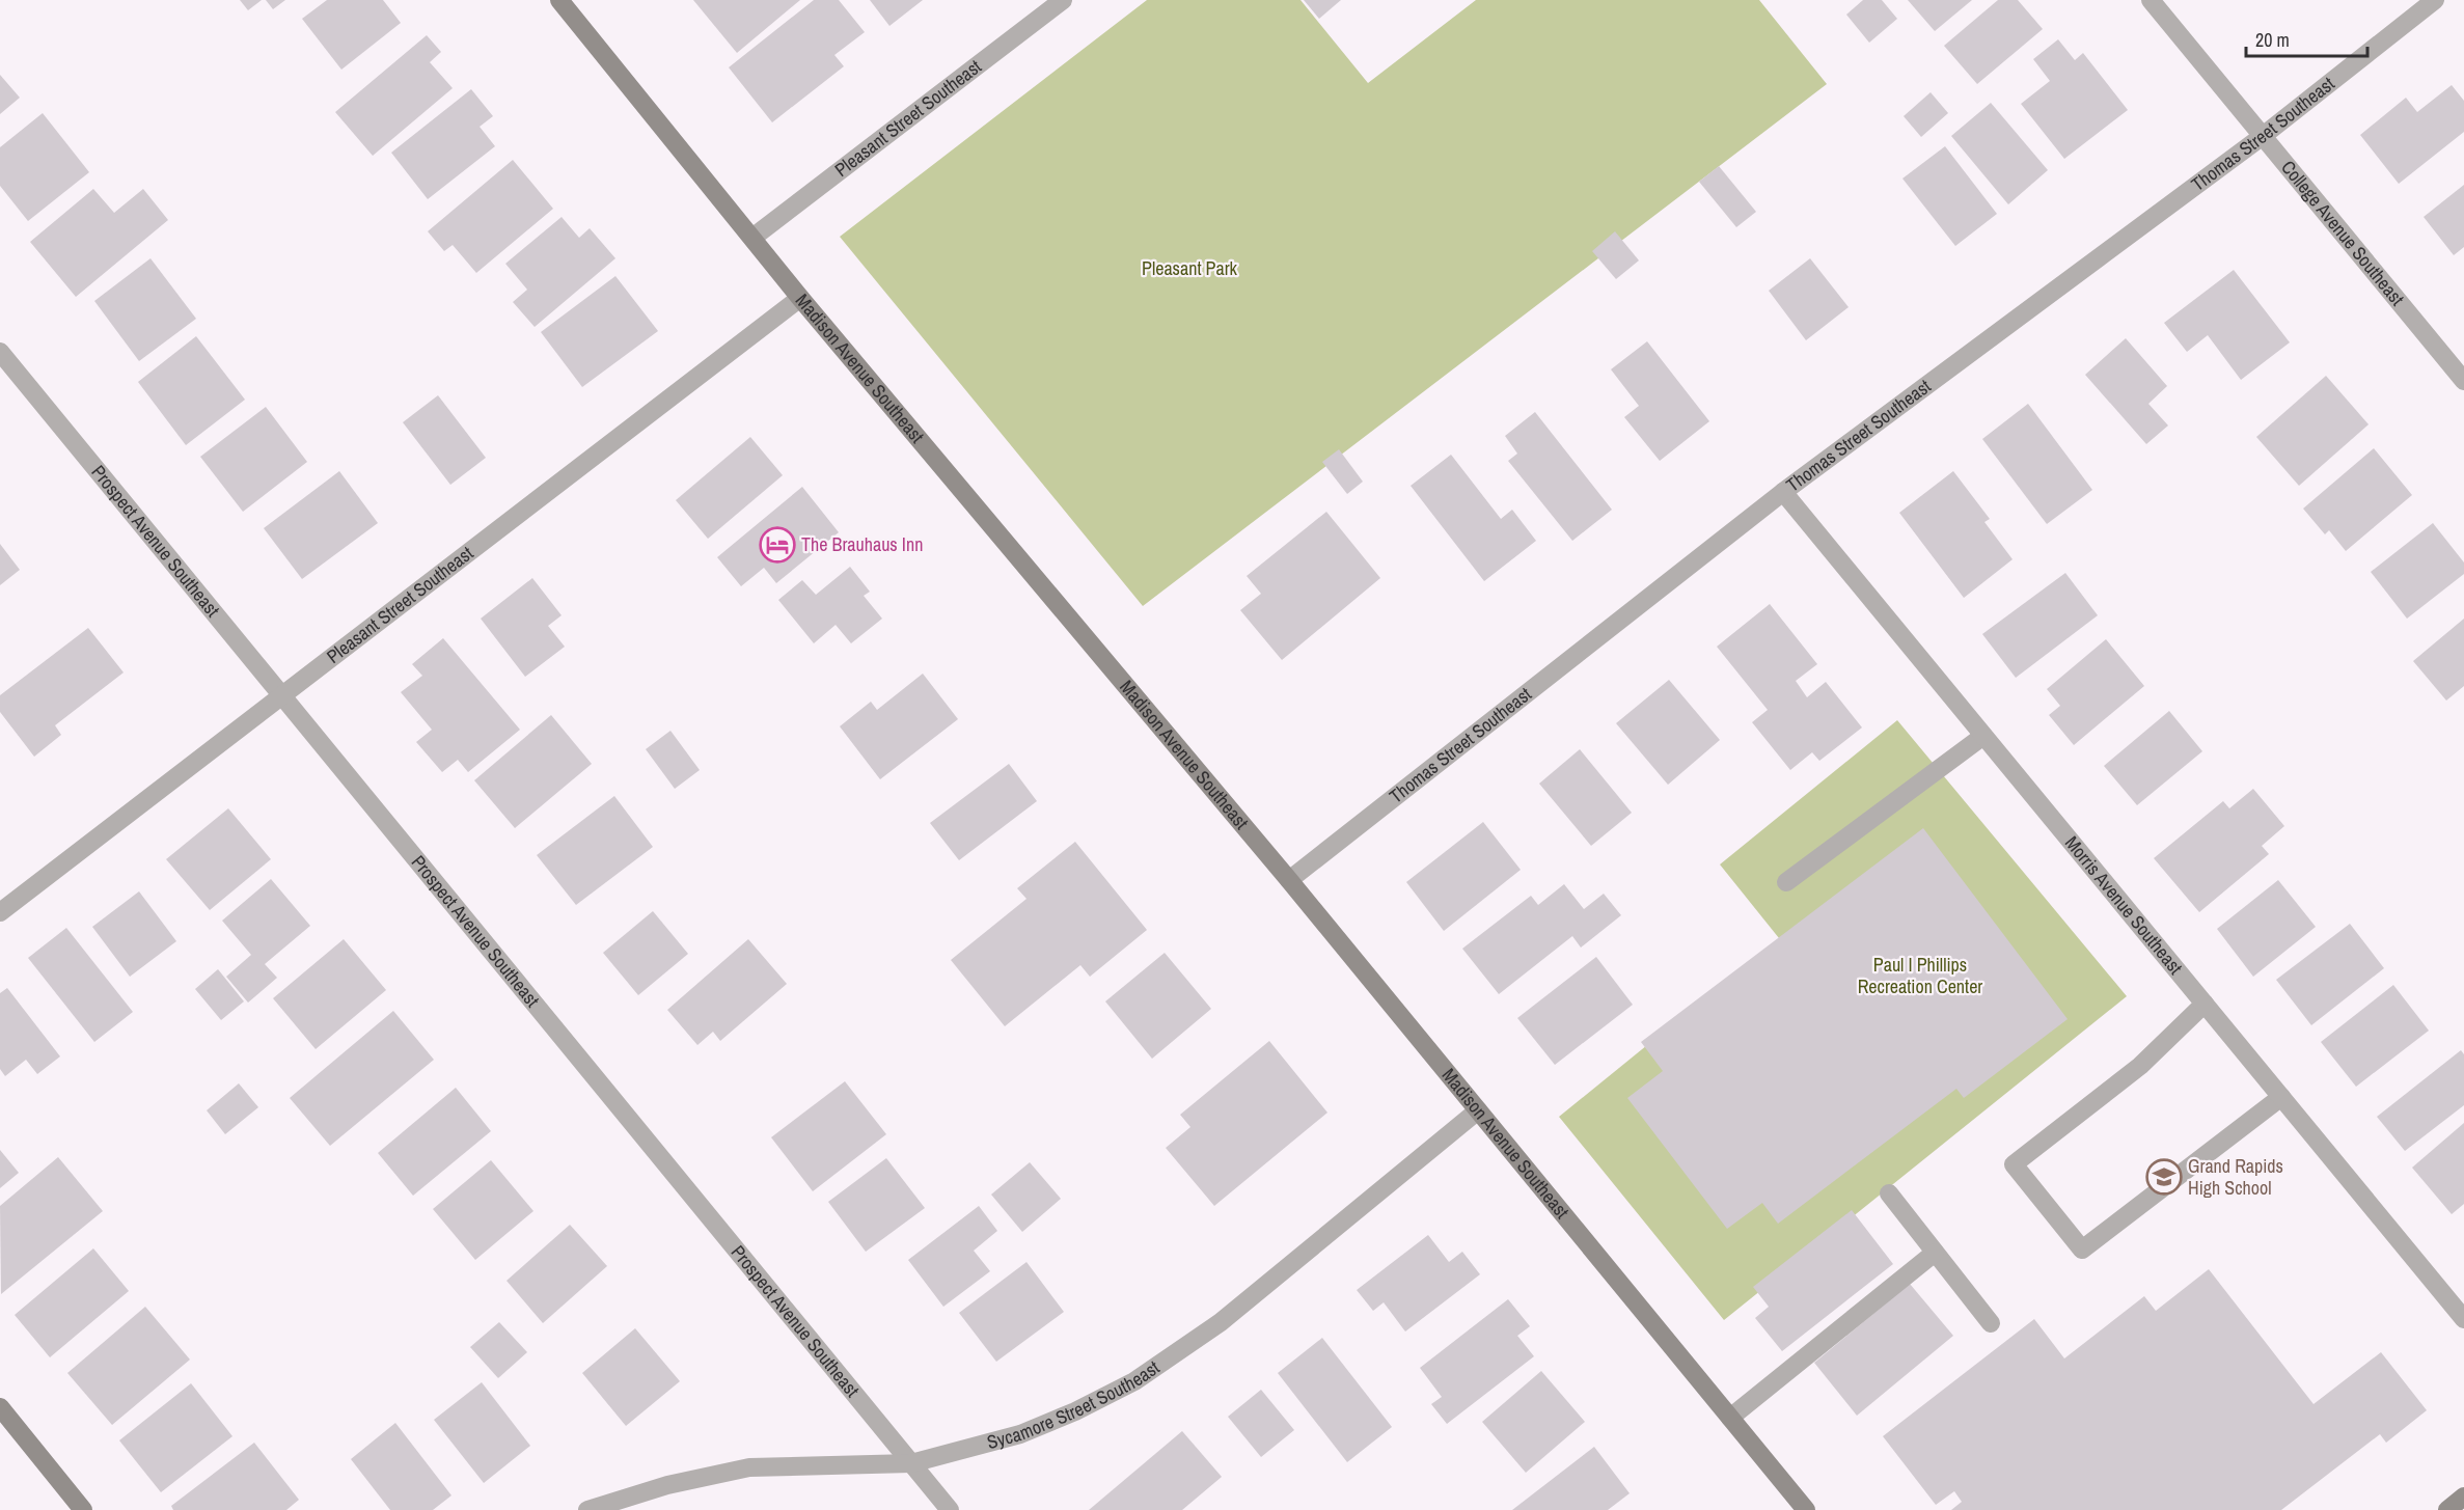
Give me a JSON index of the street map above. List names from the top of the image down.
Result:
{
  "streets": {
    "street": [
      "Pleasant Street Southeast",
      "Thomas Street Southeast",
      "College Avenue Southeast",
      "Madison Avenue Southeast",
      "Prospect Avenue Southeast",
      "Morris Avenue Southeast",
      "Sycamore Street Southeast"
    ]
  },
  "crossings": [
    ["Pleasant Street Southeast", "Madison Avenue Southeast"],
    ["Pleasant Street Southeast", "Prospect Avenue Southeast"],
    ["Thomas Street Southeast", "College Avenue Southeast"],
    ["Thomas Street Southeast", "Madison Avenue Southeast"],
    ["Thomas Street Southeast", "Morris Avenue Southeast"],
    ["Madison Avenue Southeast", "Sycamore Street Southeast"],
    ["Prospect Avenue Southeast", "Sycamore Street Southeast"]
  ],
  "parks": ["Pleasant Park", "Paul I Phillips Recreation Center"],
  "places": {
    "hotel": ["The Brauhaus Inn"],
    "school or university": ["Grand Rapids High School"]
  },
  "scale_bar": "20 m"
}
